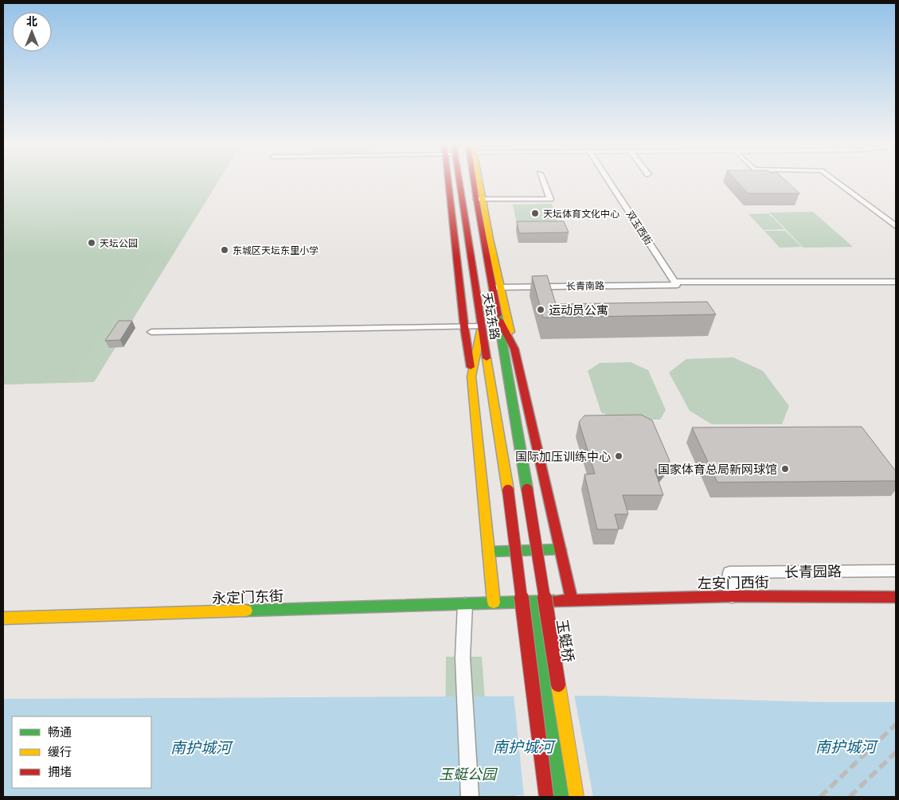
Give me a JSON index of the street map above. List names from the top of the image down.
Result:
{
  "streets": {
    "street": [
      "双玉西街",
      "长青南路",
      "天坛东路",
      "长青园路",
      "左安门西街",
      "永定门东街",
      "玉蜓桥"
    ]
  },
  "crossings": [
    ["双玉西街", "长青南路"],
    ["长青南路", "天坛东路"],
    ["天坛东路", "玉蜓桥"],
    ["长青园路", "左安门西街"],
    ["左安门西街", "永定门东街"]
  ],
  "water": ["南护城河"],
  "parks": ["玉蜓公园"],
  "places": [
    "天坛体育文化中心",
    "天坛公园",
    "东城区天坛东里小学",
    "运动员公寓",
    "国际加压训练中心",
    "国家体育总局新网球馆"
  ],
  "legend": ["畅通", "缓行", "拥堵"],
  "north": "top"
}
